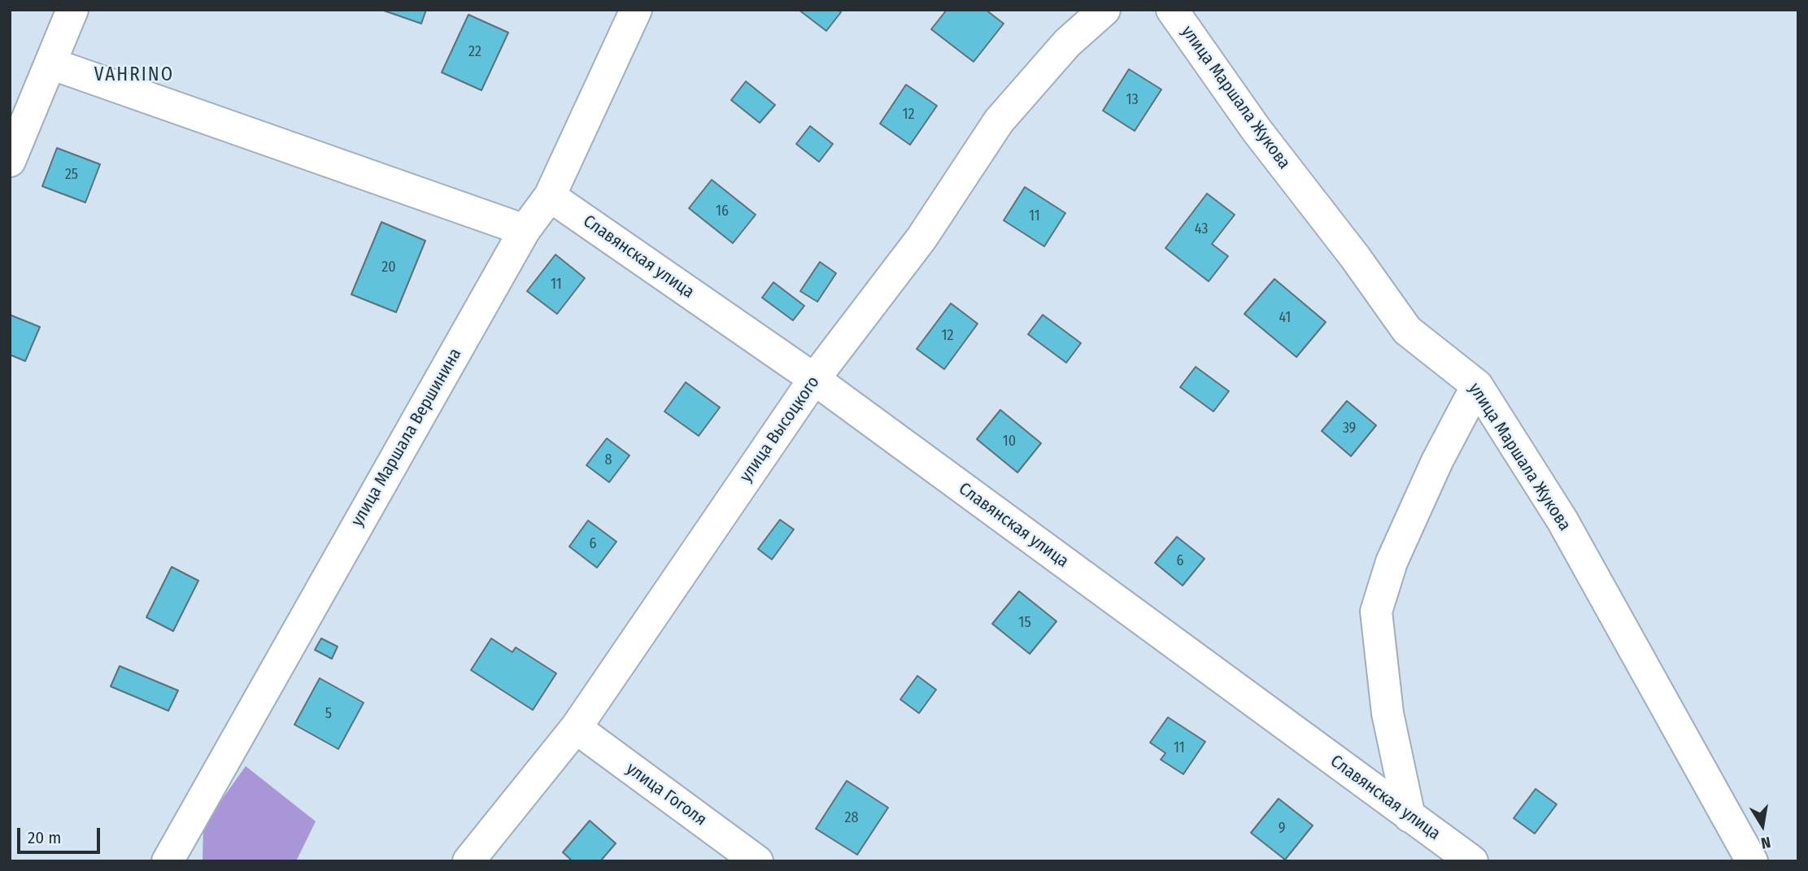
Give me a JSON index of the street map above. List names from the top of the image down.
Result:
{
  "streets": {
    "street": [
      "улица Маршала Жукова",
      "Славянская улица",
      "улица Высоцкого",
      "улица Маршала Вершинина",
      "улица Гоголя"
    ]
  },
  "crossings": [
    ["Славянская улица", "улица Высоцкого"],
    ["Славянская улица", "улица Маршала Вершинина"],
    ["улица Высоцкого", "улица Гоголя"]
  ],
  "districts": ["VAHRINO"],
  "house_numbers": [
    "22",
    "13",
    "12",
    "25",
    "16",
    "11",
    "43",
    "20",
    "11",
    "41",
    "12",
    "39",
    "10",
    "8",
    "6",
    "6",
    "15",
    "5",
    "11",
    "28",
    "9"
  ],
  "scale_bar": "20 m",
  "north": "bottom"
}
